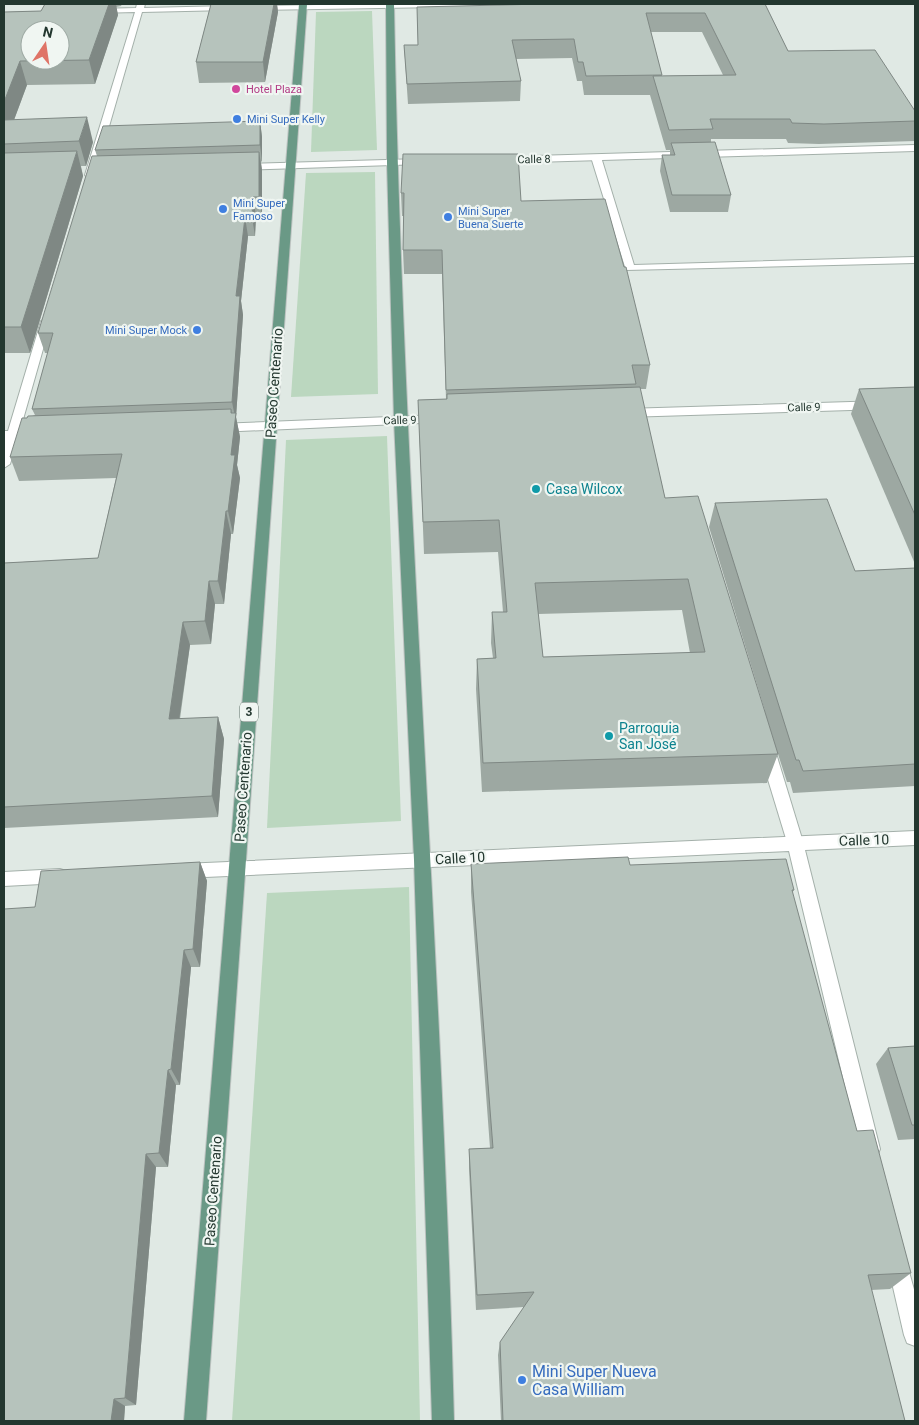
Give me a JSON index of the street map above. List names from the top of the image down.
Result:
{
  "streets": {
    "main road": ["Paseo Centenario", "3"],
    "street": ["Calle 8", "Calle 9", "Calle 10"]
  },
  "crossings": [
    ["Paseo Centenario", "Calle 9"],
    ["Paseo Centenario", "Calle 10"]
  ],
  "places": [
    "Hotel Plaza",
    "Mini Super Kelly",
    "Mini Super Famoso",
    "Mini Super Buena Suerte",
    "Mini Super Mock",
    "Casa Wilcox",
    "Parroquia San José",
    "Mini Super Nueva Casa William"
  ],
  "north": "top"
}
